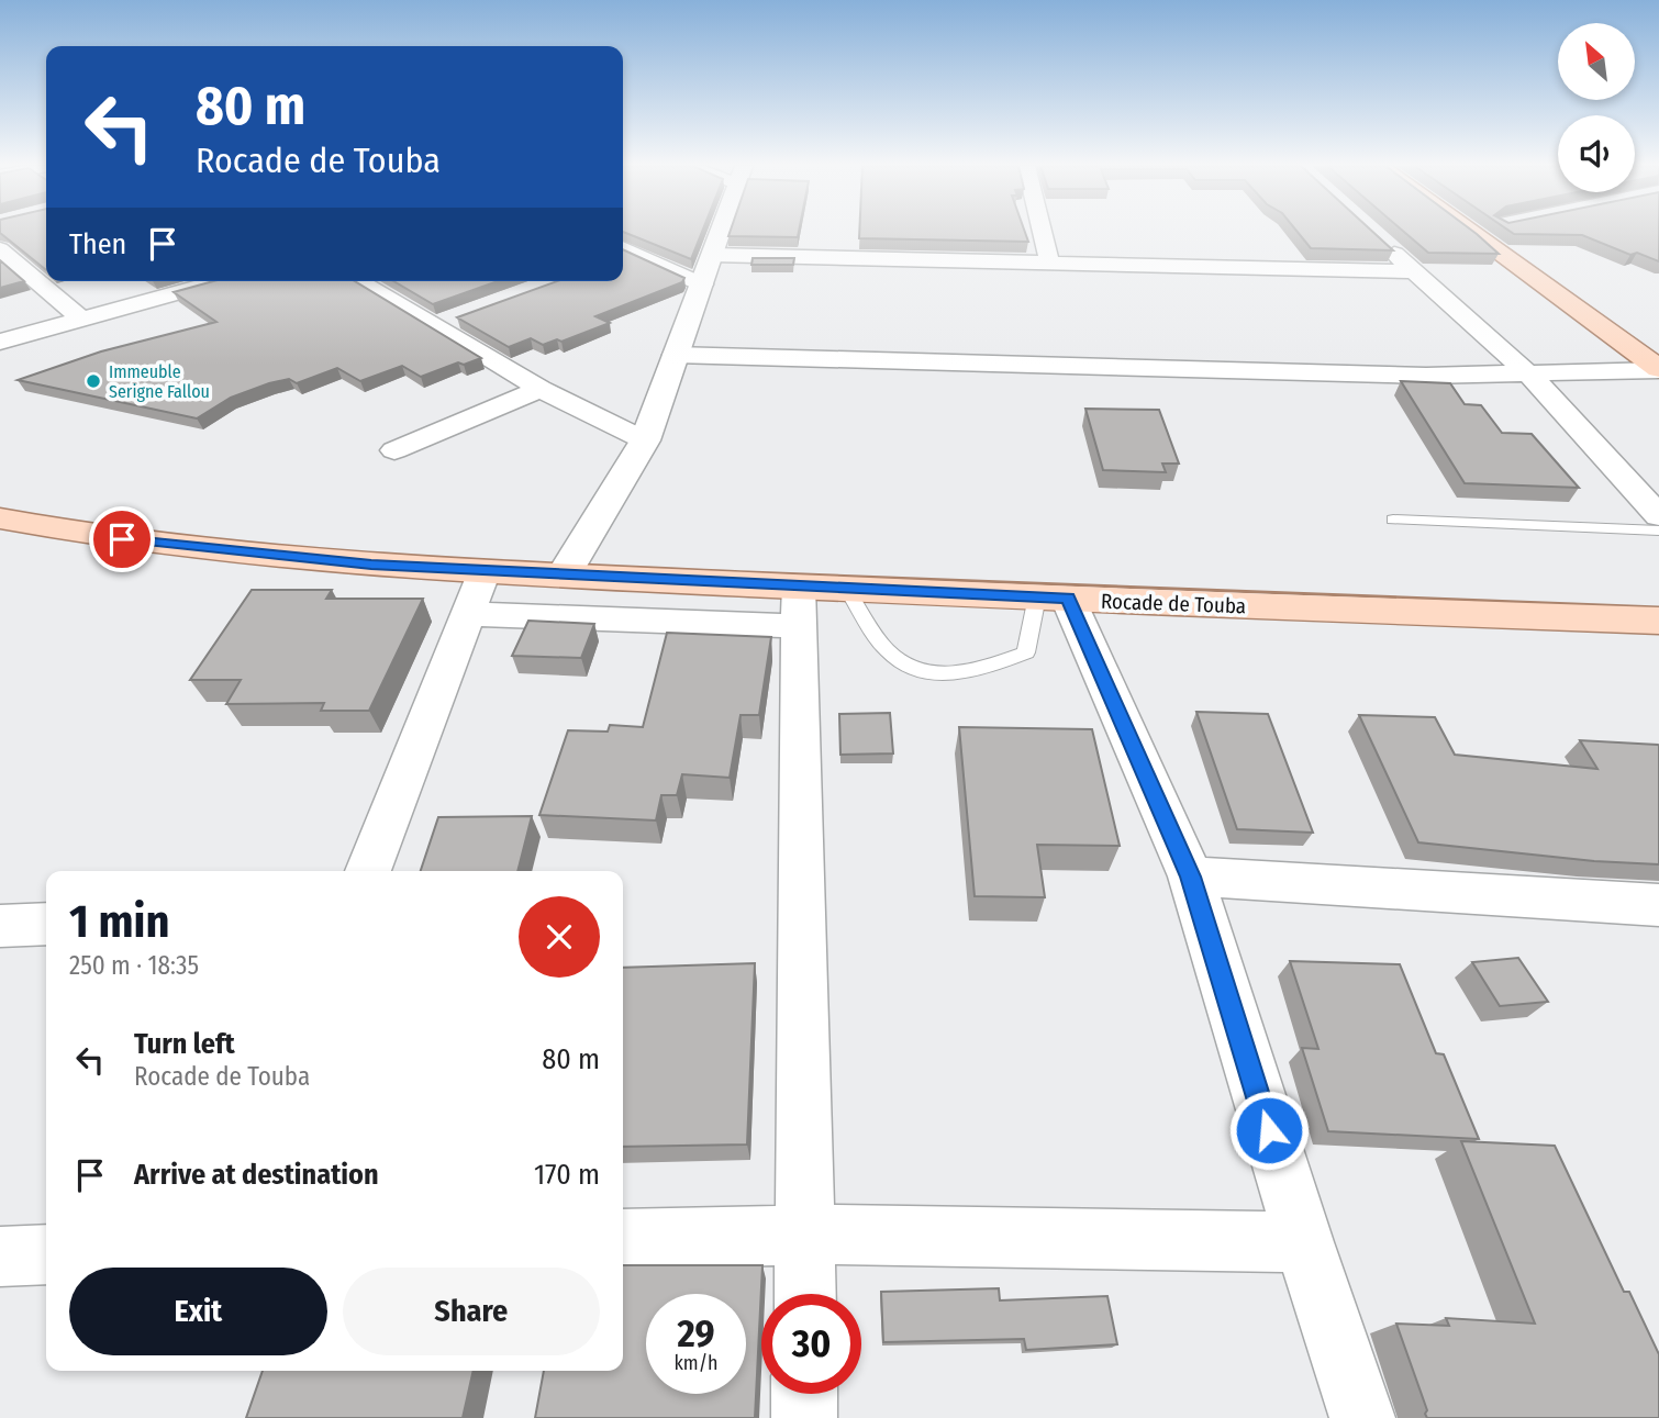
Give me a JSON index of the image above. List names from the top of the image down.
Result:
{
  "streets": {
    "main road": ["Rocade de Touba"]
  },
  "places": ["Immeuble Serigne Fallou"],
  "north": "top left",
  "page": {
    "turn": ["80 m", "Rocade de Touba"],
    "then": "Then",
    "heading": ["1 min", "250 m · 18:35"],
    "list": [
      {
        "name": "Turn left",
        "note": "Rocade de Touba",
        "value": "80 m"
      },
      {
        "name": "Arrive at destination",
        "value": "170 m"
      }
    ],
    "buttons": ["Exit", "Share"],
    "speed": "29 km/h",
    "limit": "30"
  }
}
